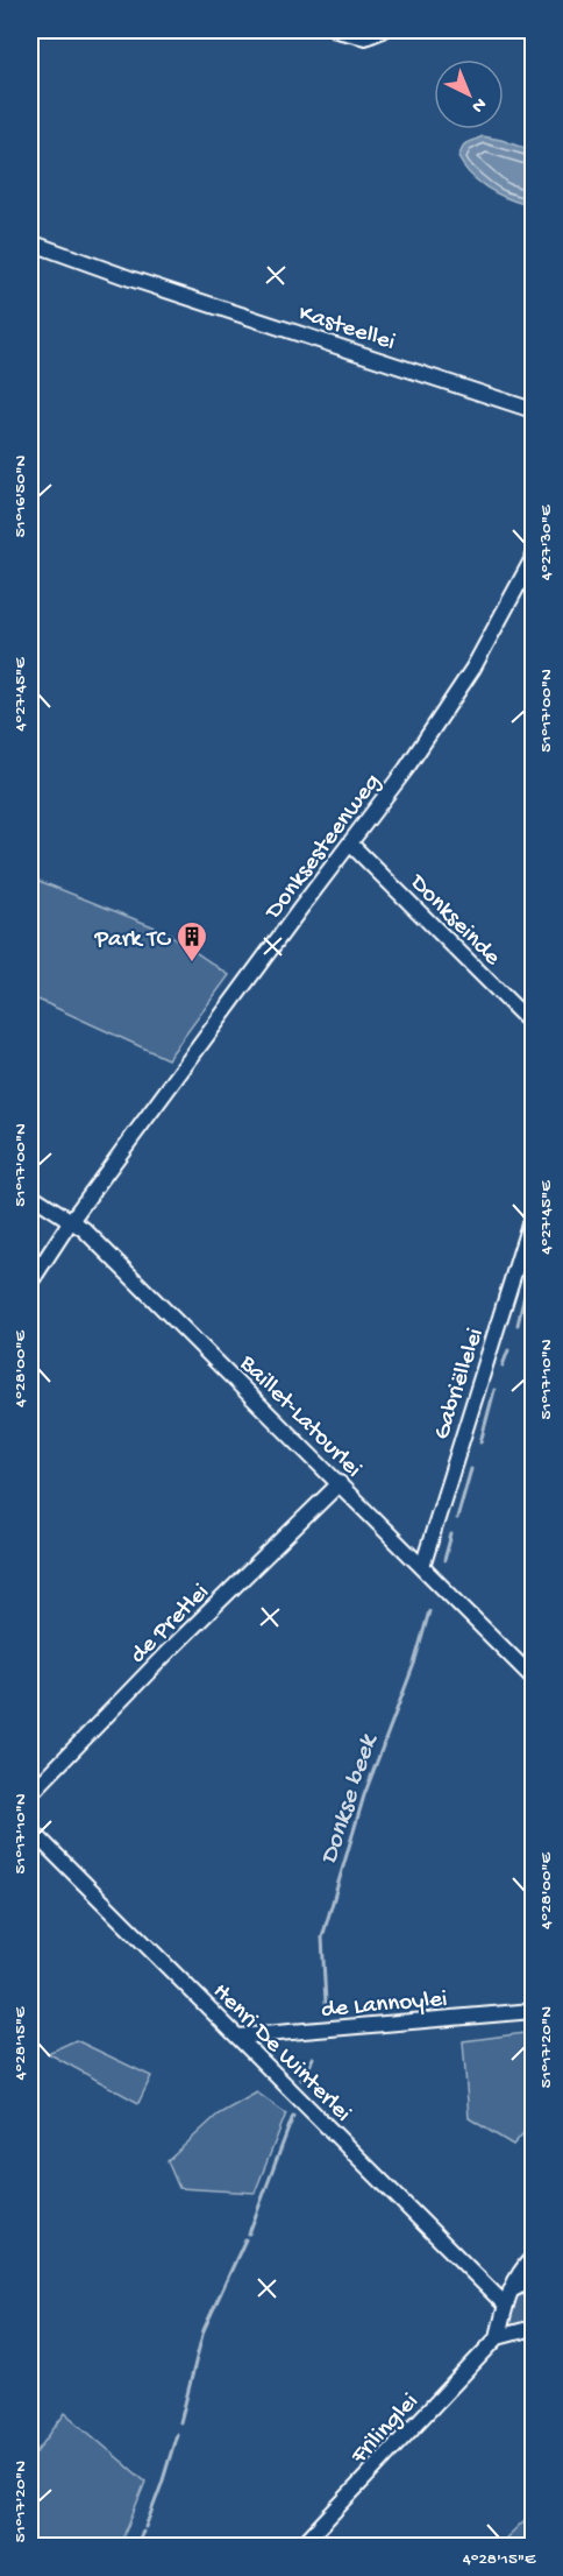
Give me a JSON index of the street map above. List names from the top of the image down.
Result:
{
  "streets": {
    "street": [
      "Kasteellei",
      "Donksesteenweg",
      "Donkseinde",
      "Gabriëllelei",
      "Baillet-Latourlei",
      "de Pretlei",
      "de Lannoylei",
      "Henri De Winterlei",
      "Frilinglei"
    ]
  },
  "crossings": [
    ["Donksesteenweg", "Donkseinde"],
    ["Donksesteenweg", "Baillet-Latourlei"],
    ["Gabriëllelei", "Baillet-Latourlei"],
    ["Baillet-Latourlei", "de Pretlei"],
    ["de Lannoylei", "Henri De Winterlei"]
  ],
  "water": ["Donkse beek"],
  "places": {
    "building": ["Park TC"]
  },
  "north": "bottom right",
  "coordinates": [
    "51°16'50\"N",
    "4°27'30\"E",
    "4°27'45\"E",
    "51°17'00\"N",
    "4°28'00\"E",
    "51°17'10\"N",
    "4°28'15\"E",
    "51°17'20\"N"
  ]
}
